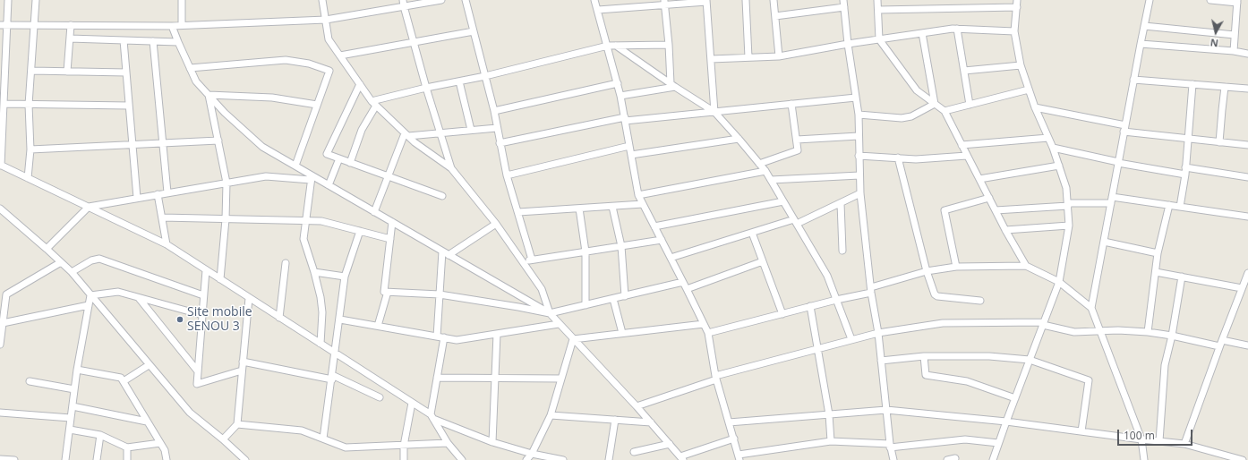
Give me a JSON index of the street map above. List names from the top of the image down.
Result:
{
  "places": ["Site mobile SENOU 3"],
  "scale_bar": "100 m",
  "north": "bottom"
}
